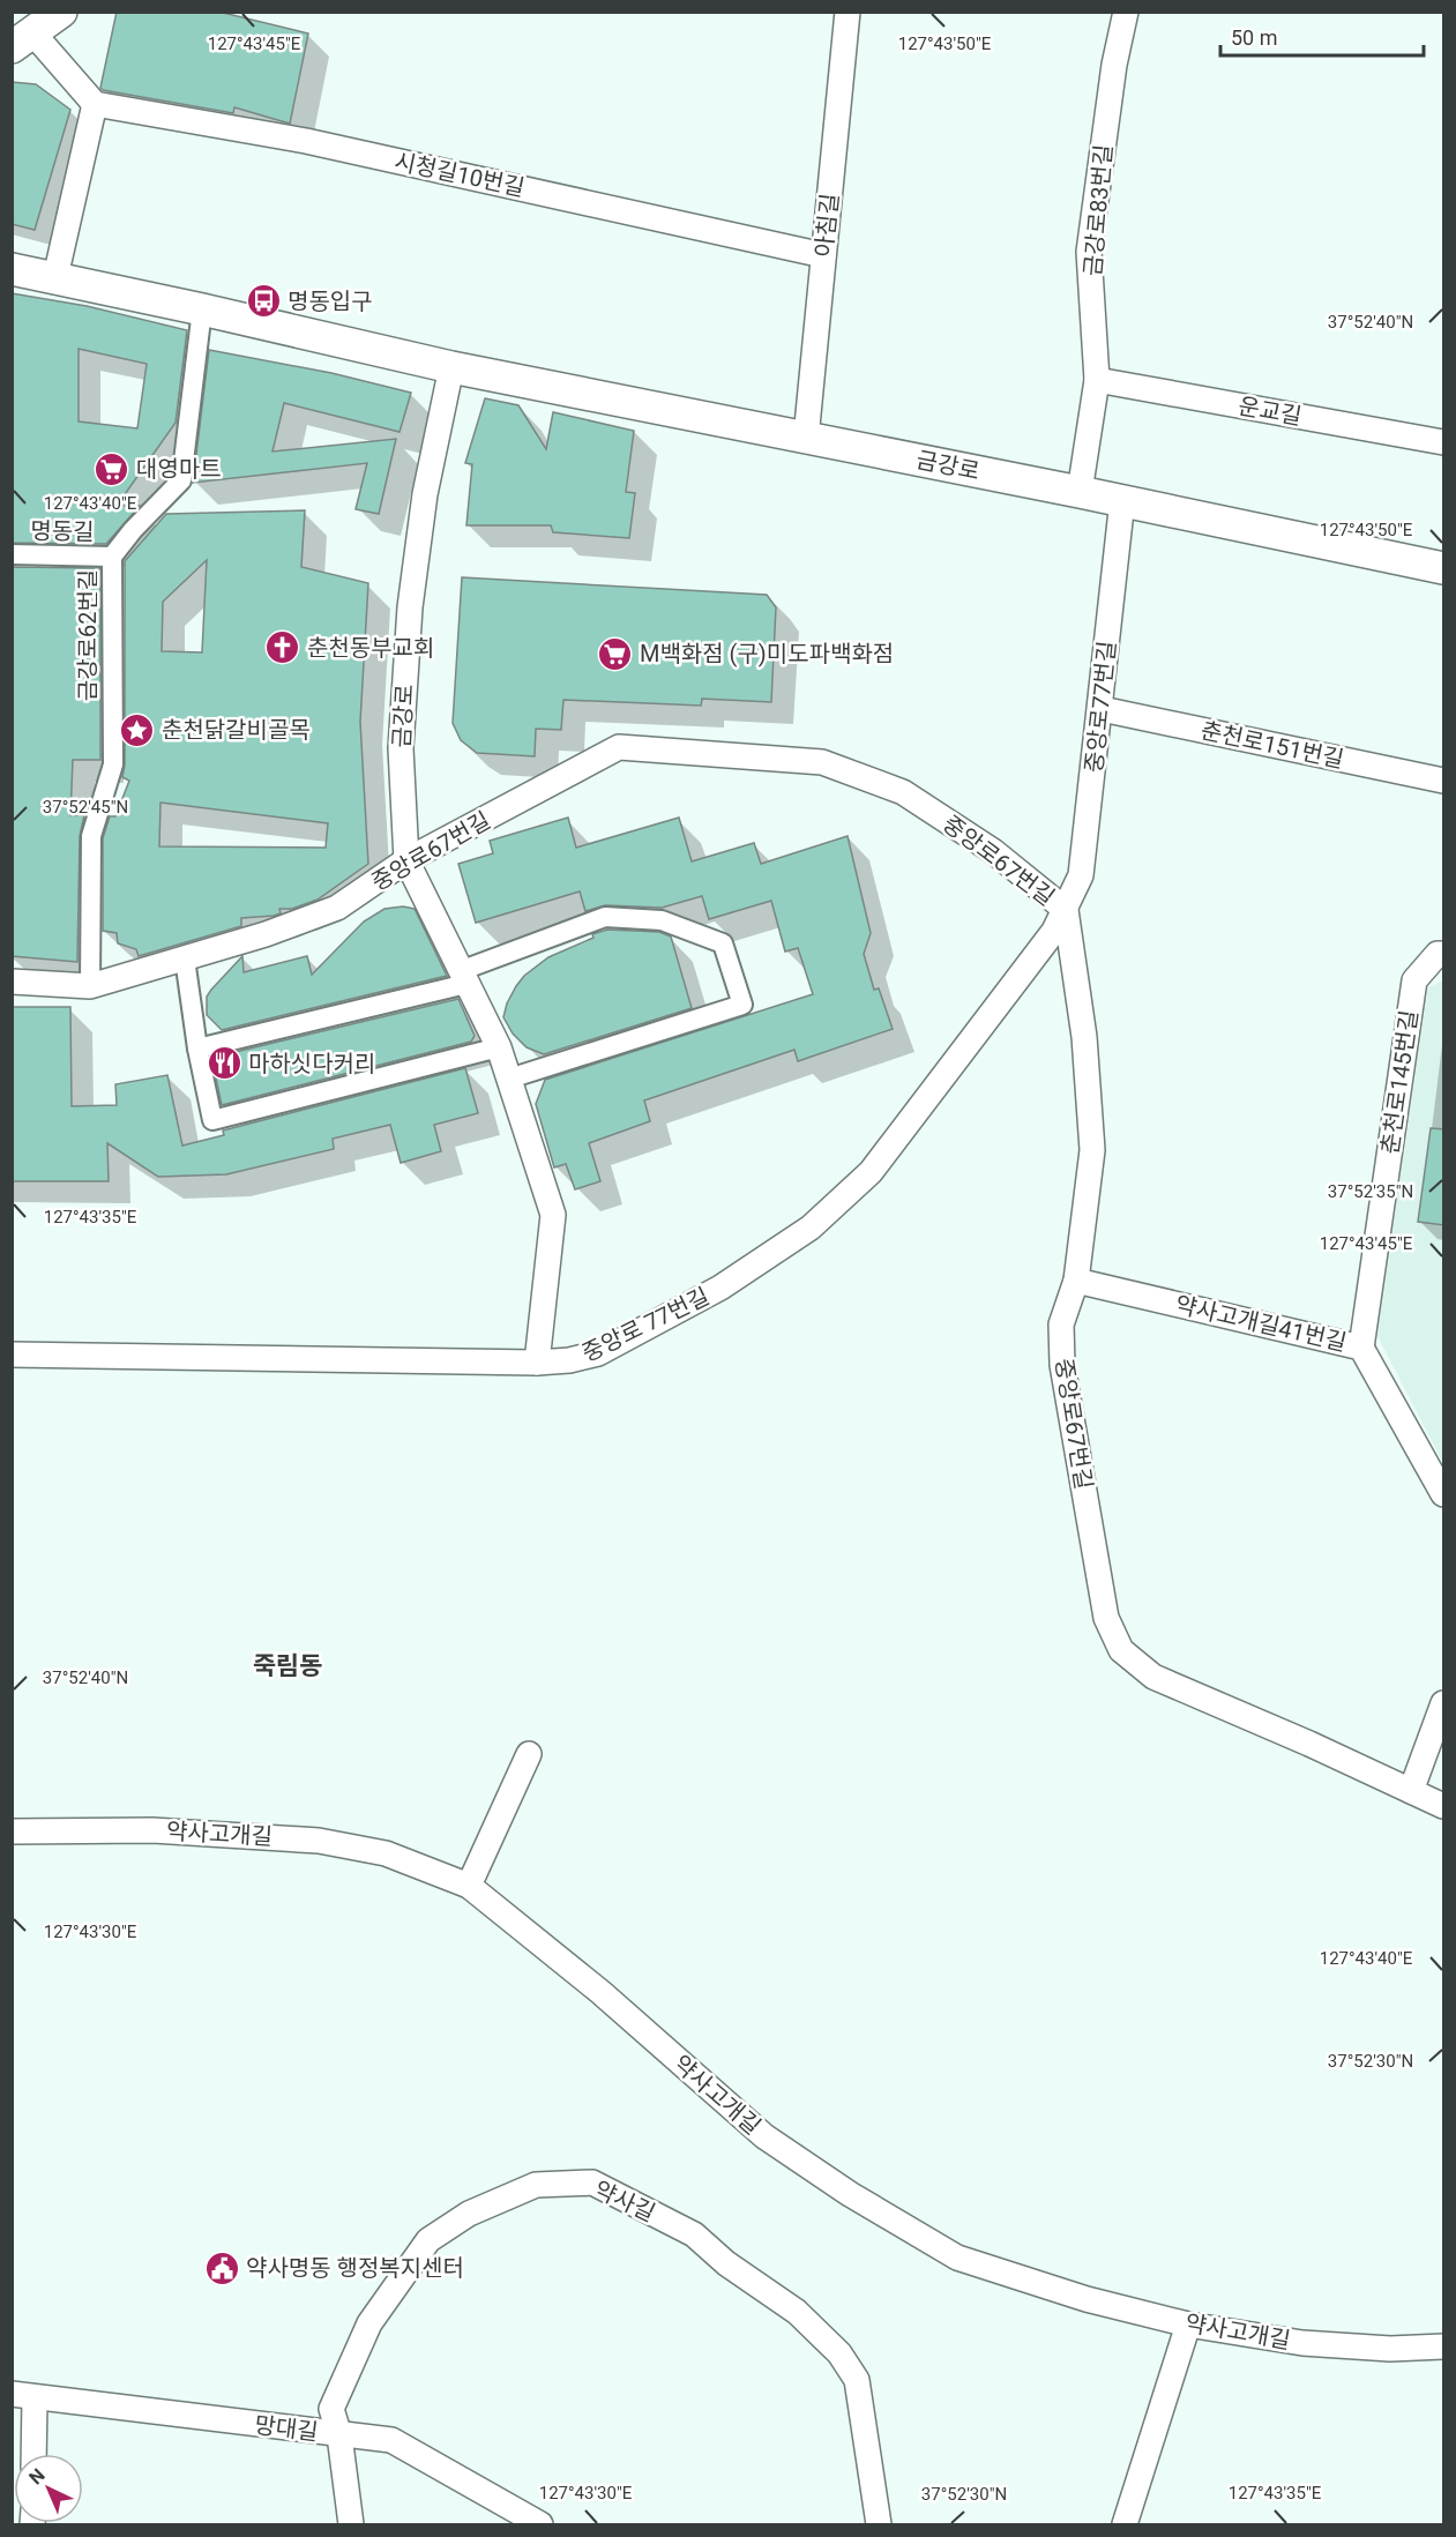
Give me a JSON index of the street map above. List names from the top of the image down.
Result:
{
  "streets": {
    "street": [
      "시청길10번길",
      "금강로83번길",
      "아침길",
      "운교길",
      "금강로",
      "명동길",
      "금강로62번길",
      "중앙로77번길",
      "춘천로151번길",
      "중앙로67번길",
      "춘천로145번길",
      "약사고개길41번길",
      "중앙로 77번길",
      "약사고개길",
      "약사길",
      "망대길"
    ]
  },
  "crossings": [
    ["시청길10번길", "아침길"],
    ["금강로83번길", "운교길"],
    ["금강로83번길", "금강로"],
    ["아침길", "금강로"],
    ["금강로", "금강로62번길"],
    ["금강로", "중앙로77번길"],
    ["금강로", "중앙로67번길"],
    ["명동길", "금강로62번길"],
    ["금강로62번길", "중앙로67번길"],
    ["중앙로77번길", "춘천로151번길"],
    ["중앙로77번길", "중앙로67번길"],
    ["중앙로77번길", "중앙로 77번길"],
    ["중앙로67번길", "약사고개길41번길"],
    ["중앙로67번길", "중앙로 77번길"],
    ["춘천로145번길", "약사고개길41번길"],
    ["약사길", "망대길"]
  ],
  "districts": ["죽림동"],
  "places": {
    "bus stop": ["명동입구"],
    "supermarket": ["대영마트", "M백화점 (구)미도파백화점"],
    "church": ["춘천동부교회"],
    "place": ["춘천닭갈비골목"],
    "restaurant": ["마하싯다커리"],
    "public building": ["약사명동 행정복지센터"]
  },
  "scale_bar": "50 m",
  "north": "top left",
  "coordinates": [
    "127°43'45\"E",
    "127°43'50\"E",
    "37°52'40\"N",
    "127°43'40\"E",
    "37°52'45\"N",
    "37°52'35\"N",
    "127°43'35\"E",
    "127°43'30\"E",
    "37°52'30\"N"
  ]
}
